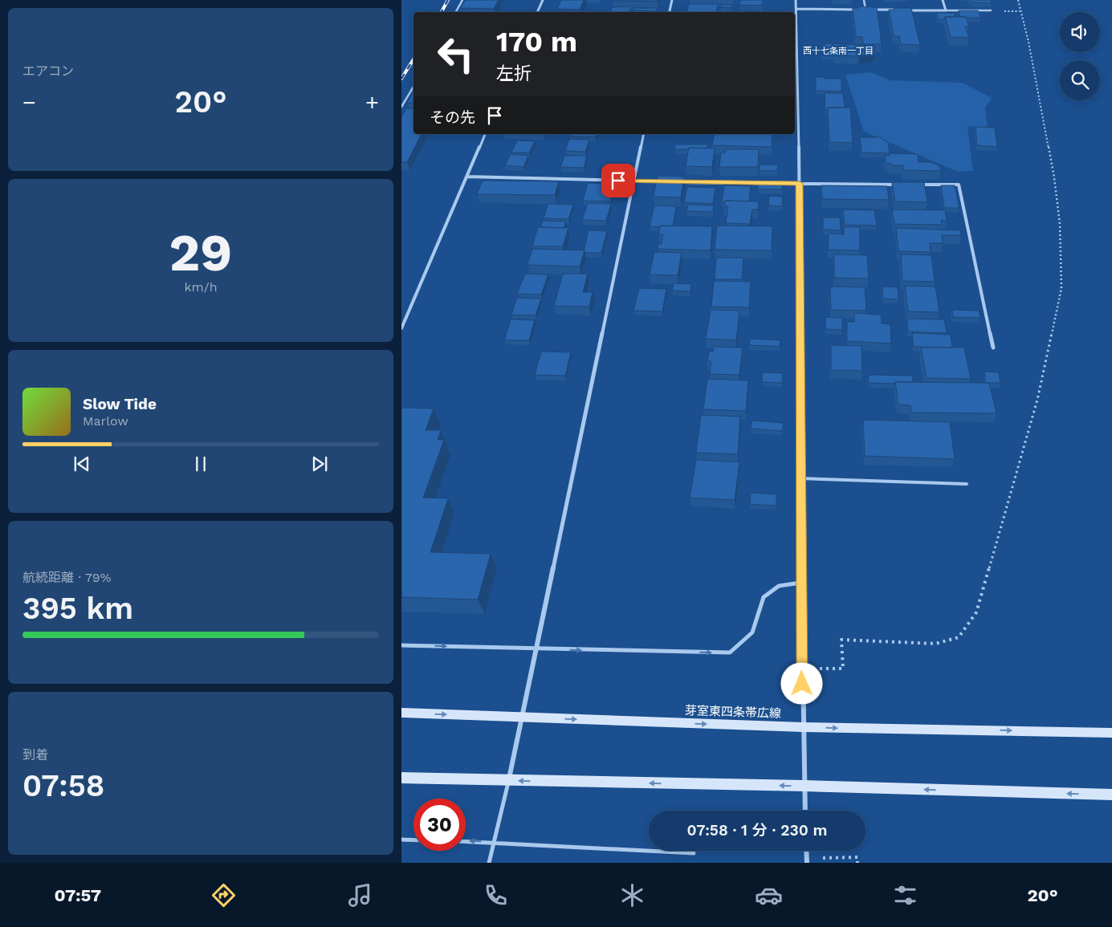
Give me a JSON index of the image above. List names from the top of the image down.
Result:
{
  "streets": {
    "main road": ["芽室東四条帯広線"]
  },
  "districts": ["西十七条南一丁目"],
  "page": {
    "tile": [
      "エアコン",
      ["29", "km/h"],
      ["航続距離 · 79%", "395 km"],
      ["到着", "07:58"]
    ],
    "turn": ["170 m", "左折"],
    "heat": ["−", "20°", "+"],
    "then": "その先",
    "song": ["Slow Tide", "Marlow"],
    "limit": "30",
    "trip": "07:58 · 1 分 · 230 m",
    "tabs": ["07:57", "20°"]
  }
}
